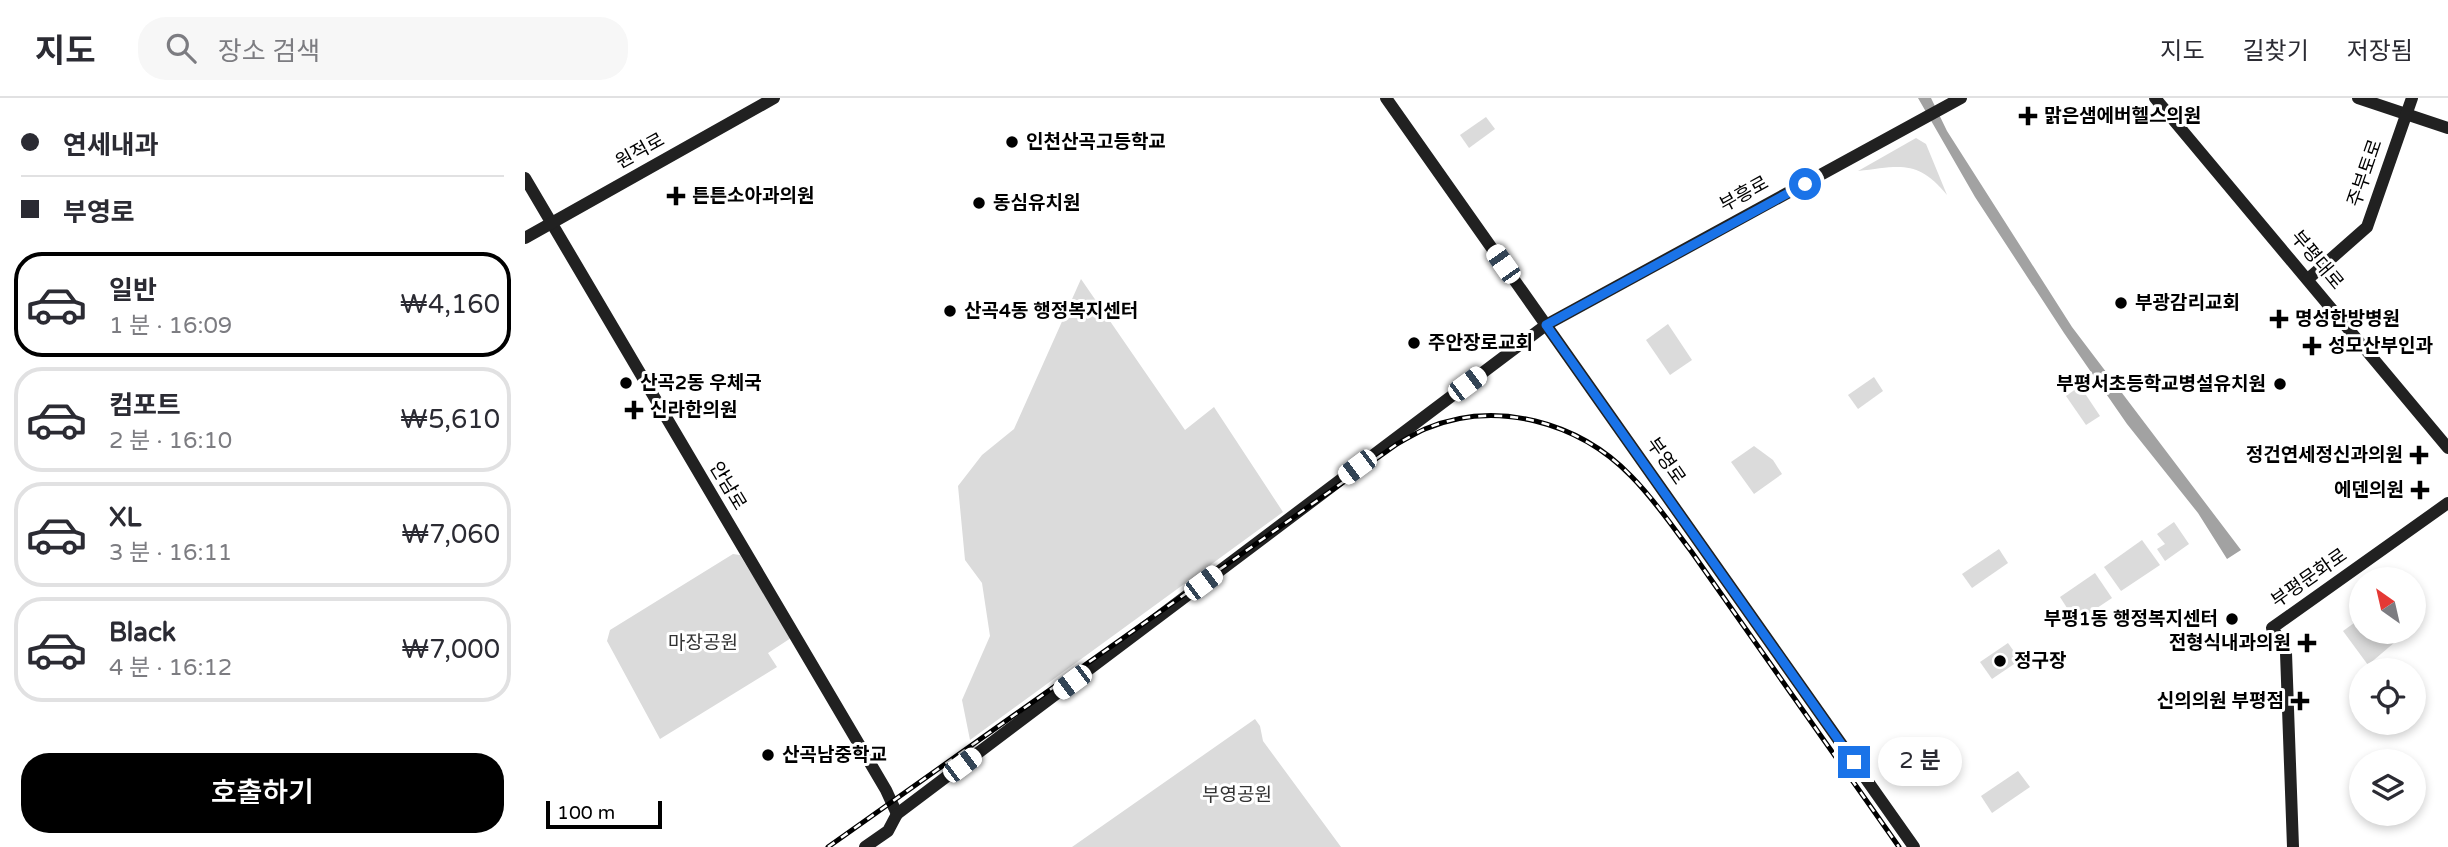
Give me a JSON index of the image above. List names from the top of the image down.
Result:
{
  "streets": {
    "main road": [
      "원적로",
      "주부토로",
      "부흥로",
      "부평대로",
      "부영로",
      "안남로",
      "부평문화로"
    ]
  },
  "crossings": [
    ["원적로", "안남로"],
    ["주부토로", "부평대로"],
    ["부흥로", "부영로"],
    ["부흥로", "안남로"]
  ],
  "parks": ["마장공원", "부영공원"],
  "places": {
    "health": [
      "맑은샘에버헬스의원",
      "튼튼소아과의원",
      "명성한방병원",
      "성모산부인과",
      "신라한의원",
      "정건연세정신과의원",
      "에덴의원",
      "전형식내과의원",
      "신의의원 부평점"
    ],
    "other": [
      "인천산곡고등학교",
      "동심유치원",
      "부광감리교회",
      "산곡4동 행정복지센터",
      "주안장로교회",
      "산곡2동 우체국",
      "부평서초등학교병설유치원",
      "부평1동 행정복지센터",
      "정구장",
      "산곡남중학교"
    ]
  },
  "scale_bar": "100 m",
  "north": "top left",
  "page": {
    "header": "지도",
    "search": "장소 검색",
    "nav": ["지도", "길찾기", "저장됨"],
    "banner": ["연세내과", "부영로"],
    "list": [
      {
        "name": "일반",
        "note": "1 분 · 16:09",
        "value": "₩4,160"
      },
      {
        "name": "컴포트",
        "note": "2 분 · 16:10",
        "value": "₩5,610"
      },
      {
        "name": "XL",
        "note": "3 분 · 16:11",
        "value": "₩7,060"
      },
      {
        "name": "Black",
        "note": "4 분 · 16:12",
        "value": "₩7,000"
      }
    ],
    "bubble": "2 분",
    "buttons": "호출하기",
    "scale": "100 m"
  }
}
